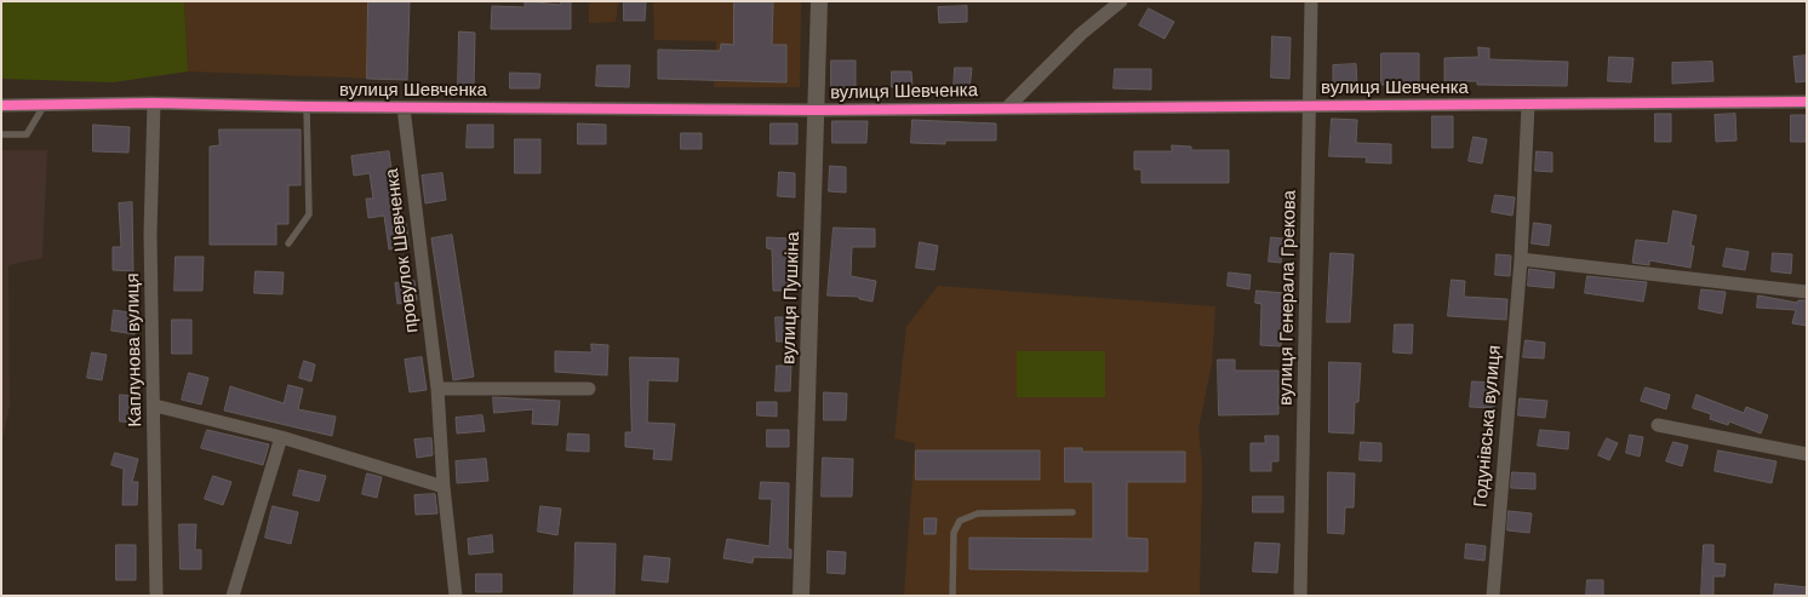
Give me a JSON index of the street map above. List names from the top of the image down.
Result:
{
  "streets": {
    "street": [
      "вулиця Шевченка",
      "провулок Шевченка",
      "вулиця Пушкіна",
      "вулиця Генерала Грекова",
      "Каплунова вулиця",
      "Годунівська вулиця"
    ]
  },
  "crossings": [
    ["вулиця Шевченка", "провулок Шевченка"],
    ["вулиця Шевченка", "вулиця Пушкіна"],
    ["вулиця Шевченка", "вулиця Генерала Грекова"],
    ["вулиця Шевченка", "Каплунова вулиця"],
    ["вулиця Шевченка", "Годунівська вулиця"]
  ]
}
